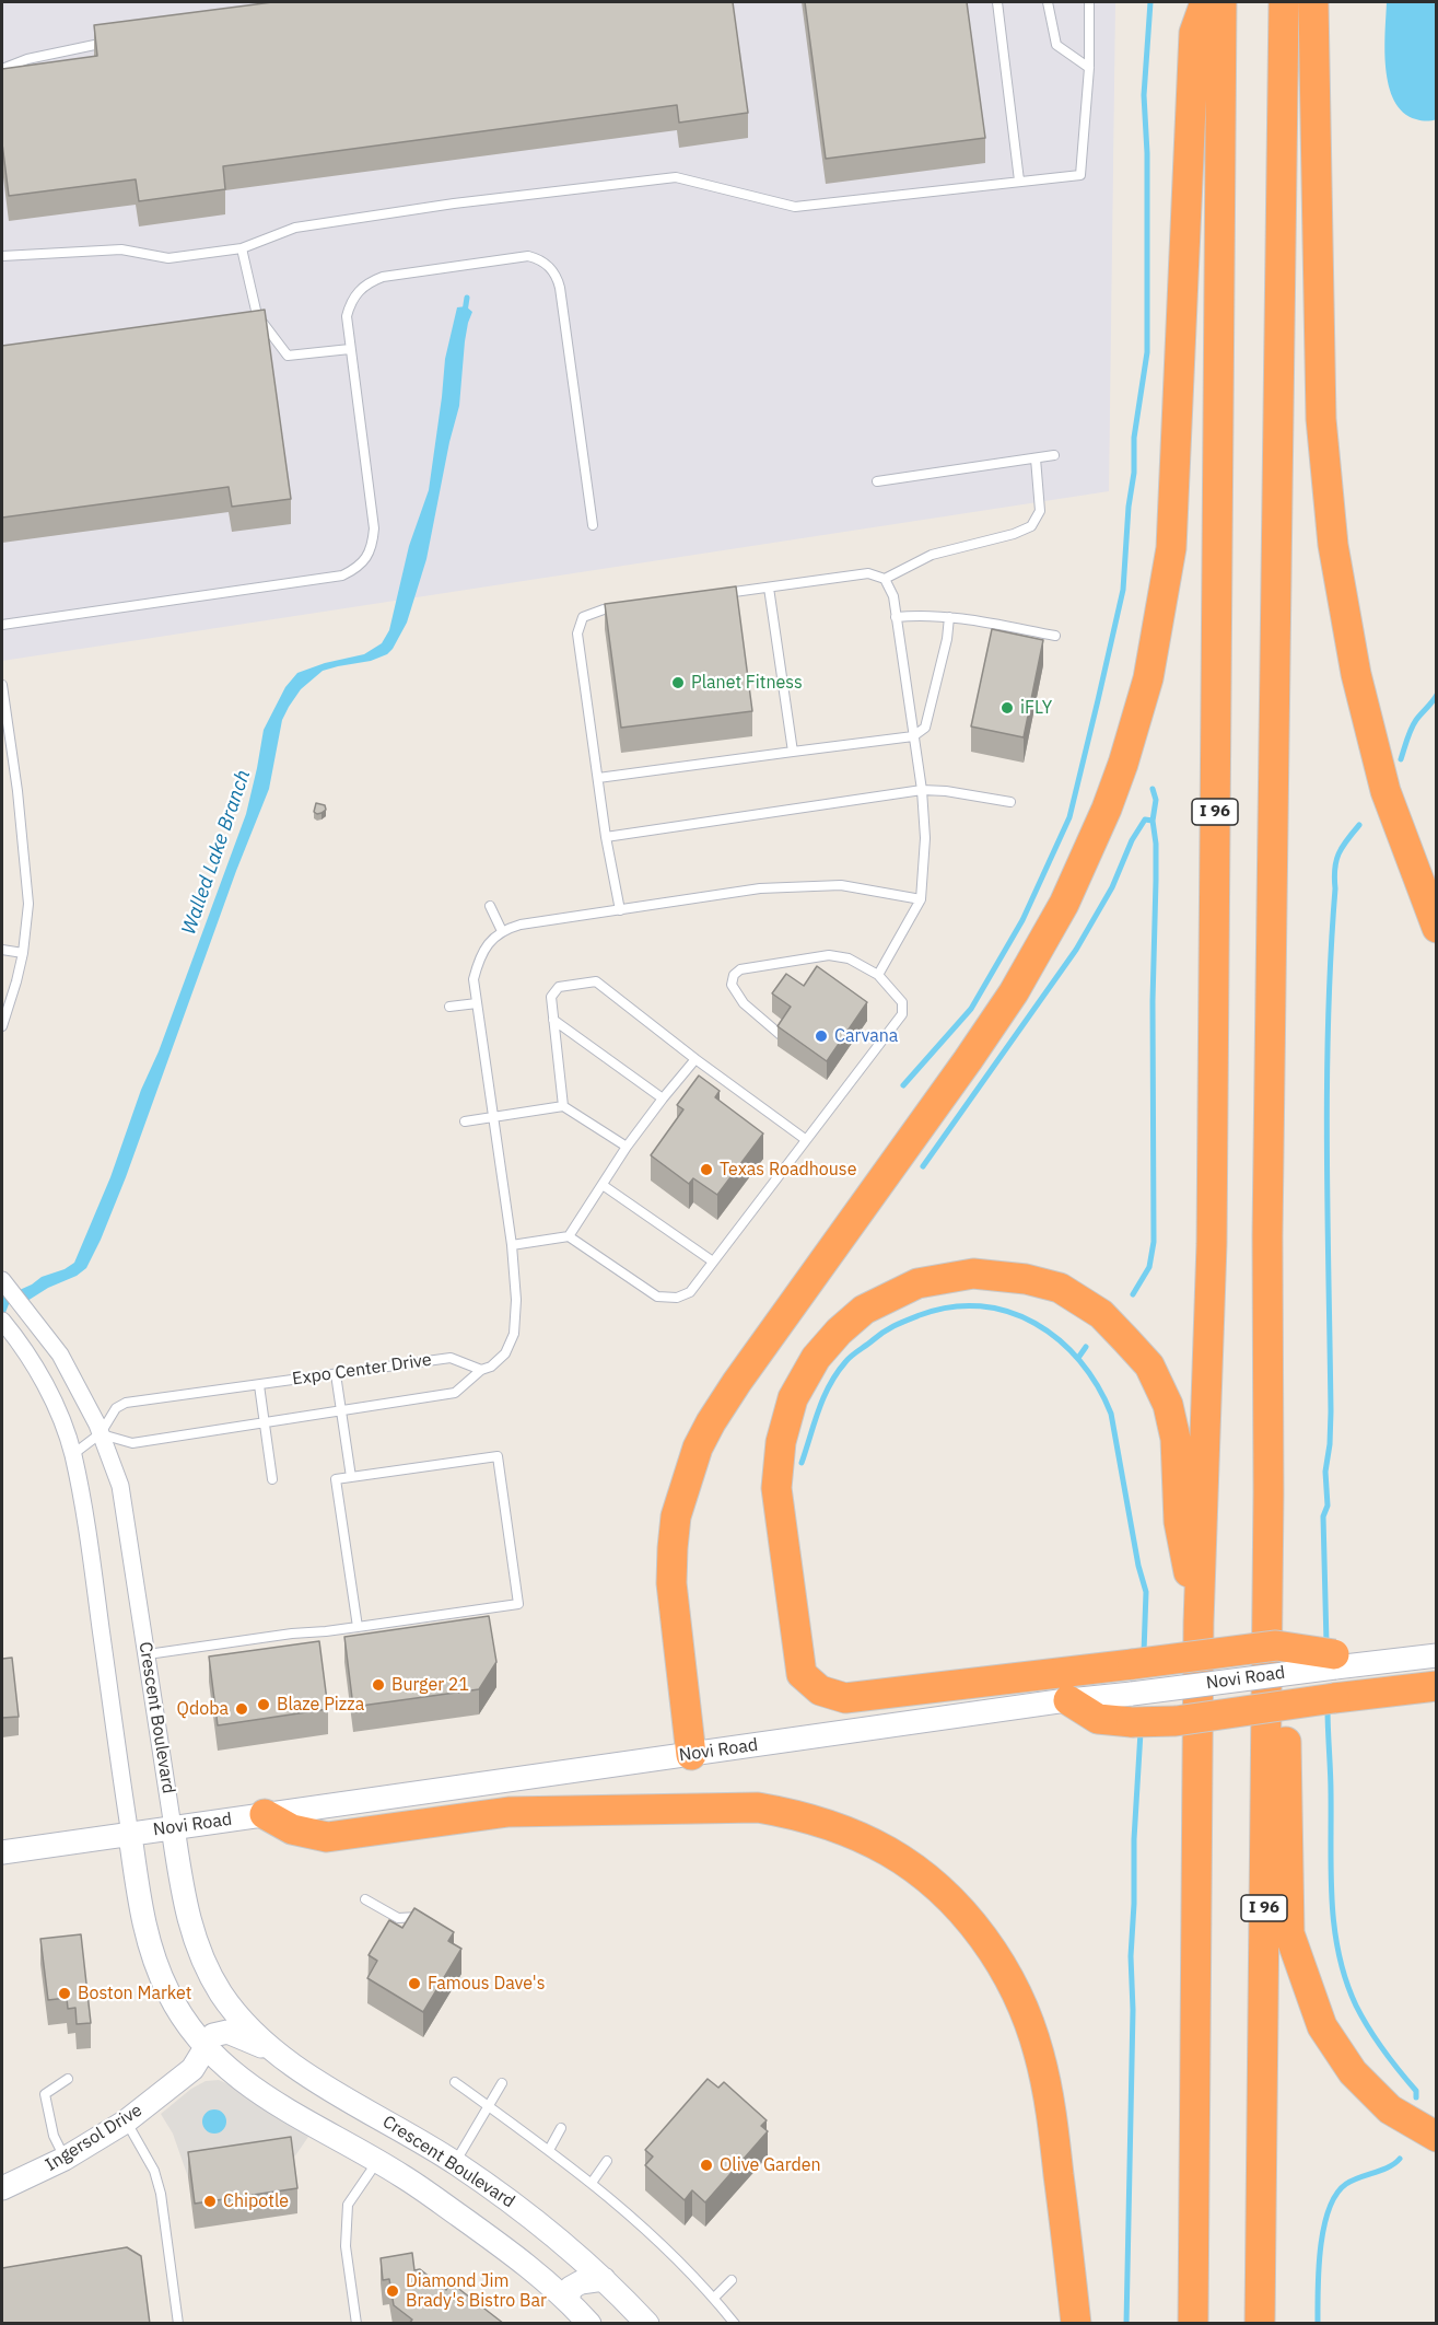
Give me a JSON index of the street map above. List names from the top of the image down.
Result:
{
  "streets": {
    "highway": ["I 96"],
    "street": ["Novi Road", "Crescent Boulevard", "Ingersol Drive"],
    "lane": ["Expo Center Drive"]
  },
  "crossings": [
    ["Expo Center Drive", "Crescent Boulevard"],
    ["Novi Road", "Crescent Boulevard"],
    ["Crescent Boulevard", "Ingersol Drive"]
  ],
  "water": ["Walled Lake Branch"],
  "places": [
    "Planet Fitness",
    "iFLY",
    "Carvana",
    "Texas Roadhouse",
    "Burger 21",
    "Blaze Pizza",
    "Qdoba",
    "Famous Dave's",
    "Boston Market",
    "Olive Garden",
    "Chipotle",
    "Diamond Jim Brady's Bistro Bar"
  ]
}
